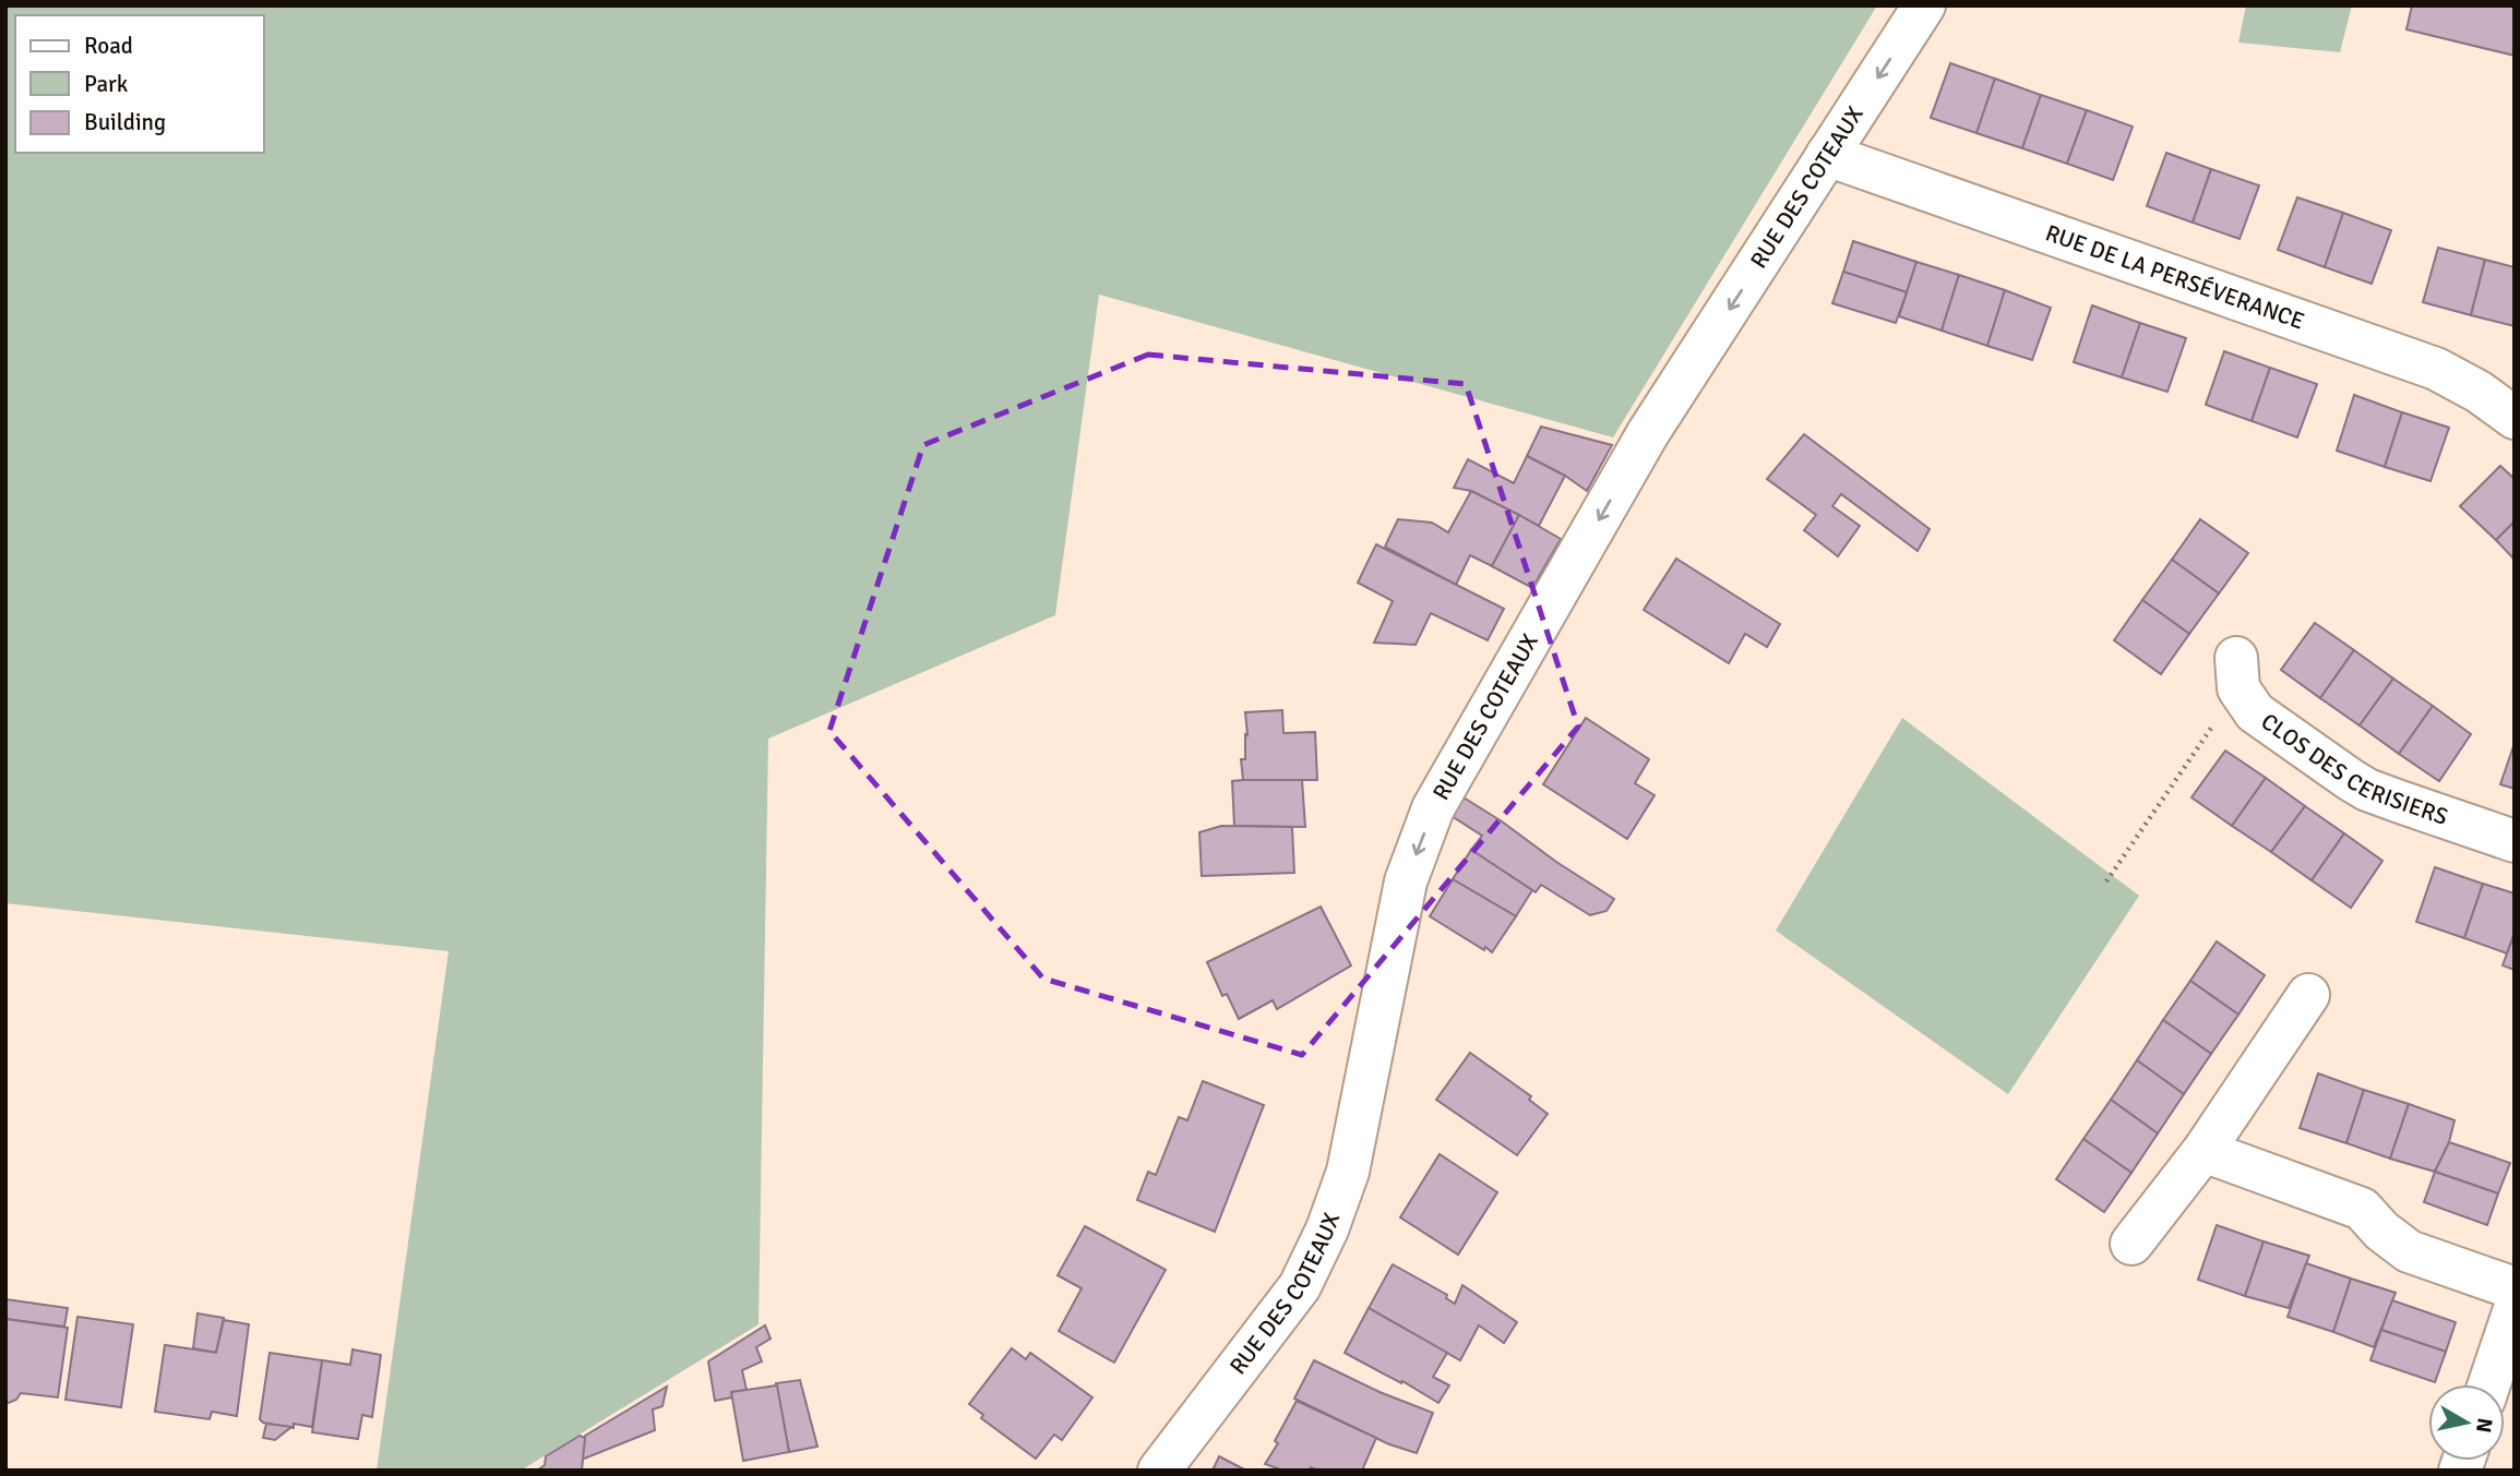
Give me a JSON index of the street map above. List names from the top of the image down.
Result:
{
  "streets": {
    "street": ["RUE DES COTEAUX", "RUE DE LA PERSÉVERANCE", "CLOS DES CERISIERS"]
  },
  "crossings": [
    ["RUE DES COTEAUX", "RUE DE LA PERSÉVERANCE"]
  ],
  "one_way": ["RUE DES COTEAUX"],
  "legend": ["Road", "Park", "Building"],
  "north": "right"
}
